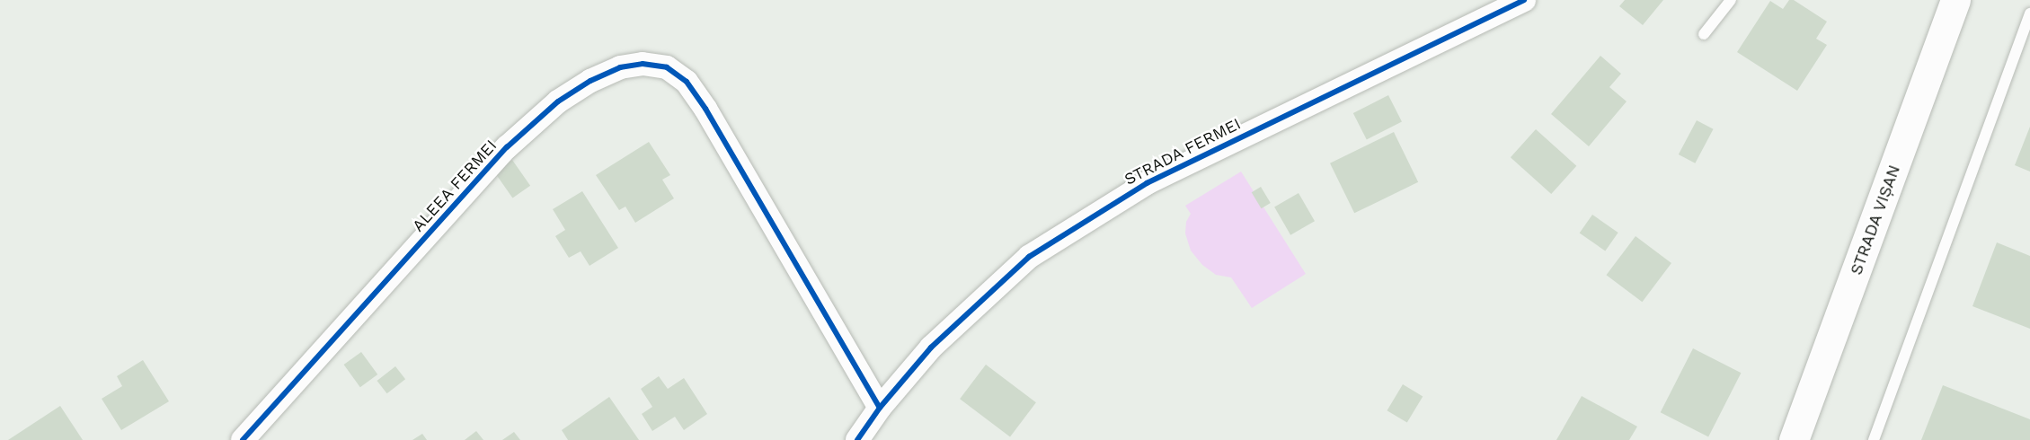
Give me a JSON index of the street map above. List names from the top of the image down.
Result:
{
  "streets": {
    "street": ["STRADA FERMEI", "ALEEA FERMEI", "STRADA VIȘAN"]
  },
  "crossings": [
    ["STRADA FERMEI", "ALEEA FERMEI"]
  ]
}
